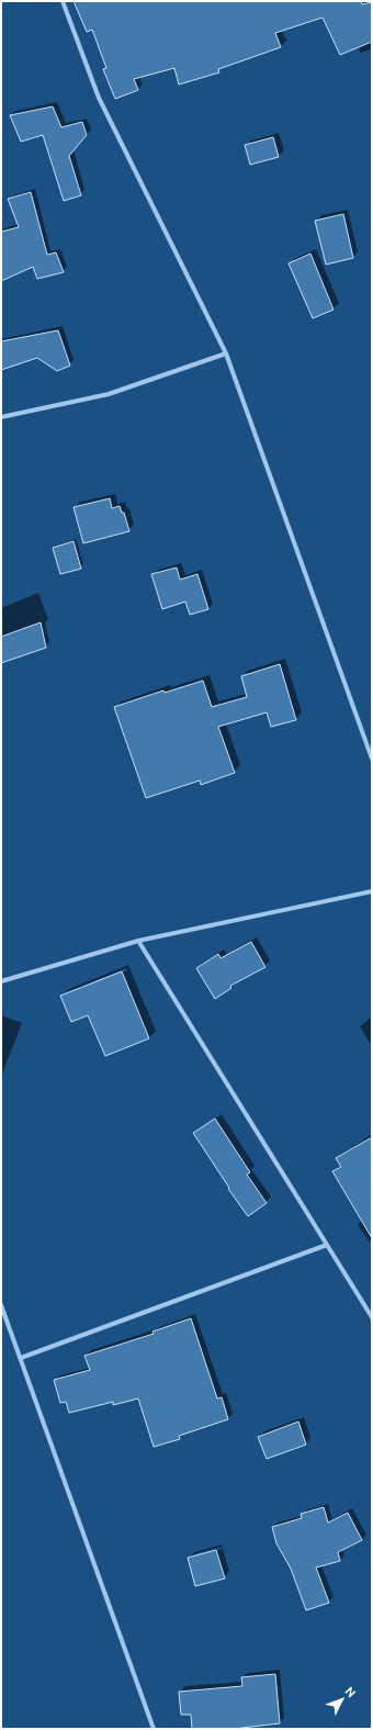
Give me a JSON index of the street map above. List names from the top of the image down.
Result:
{
  "north": "top right"
}
